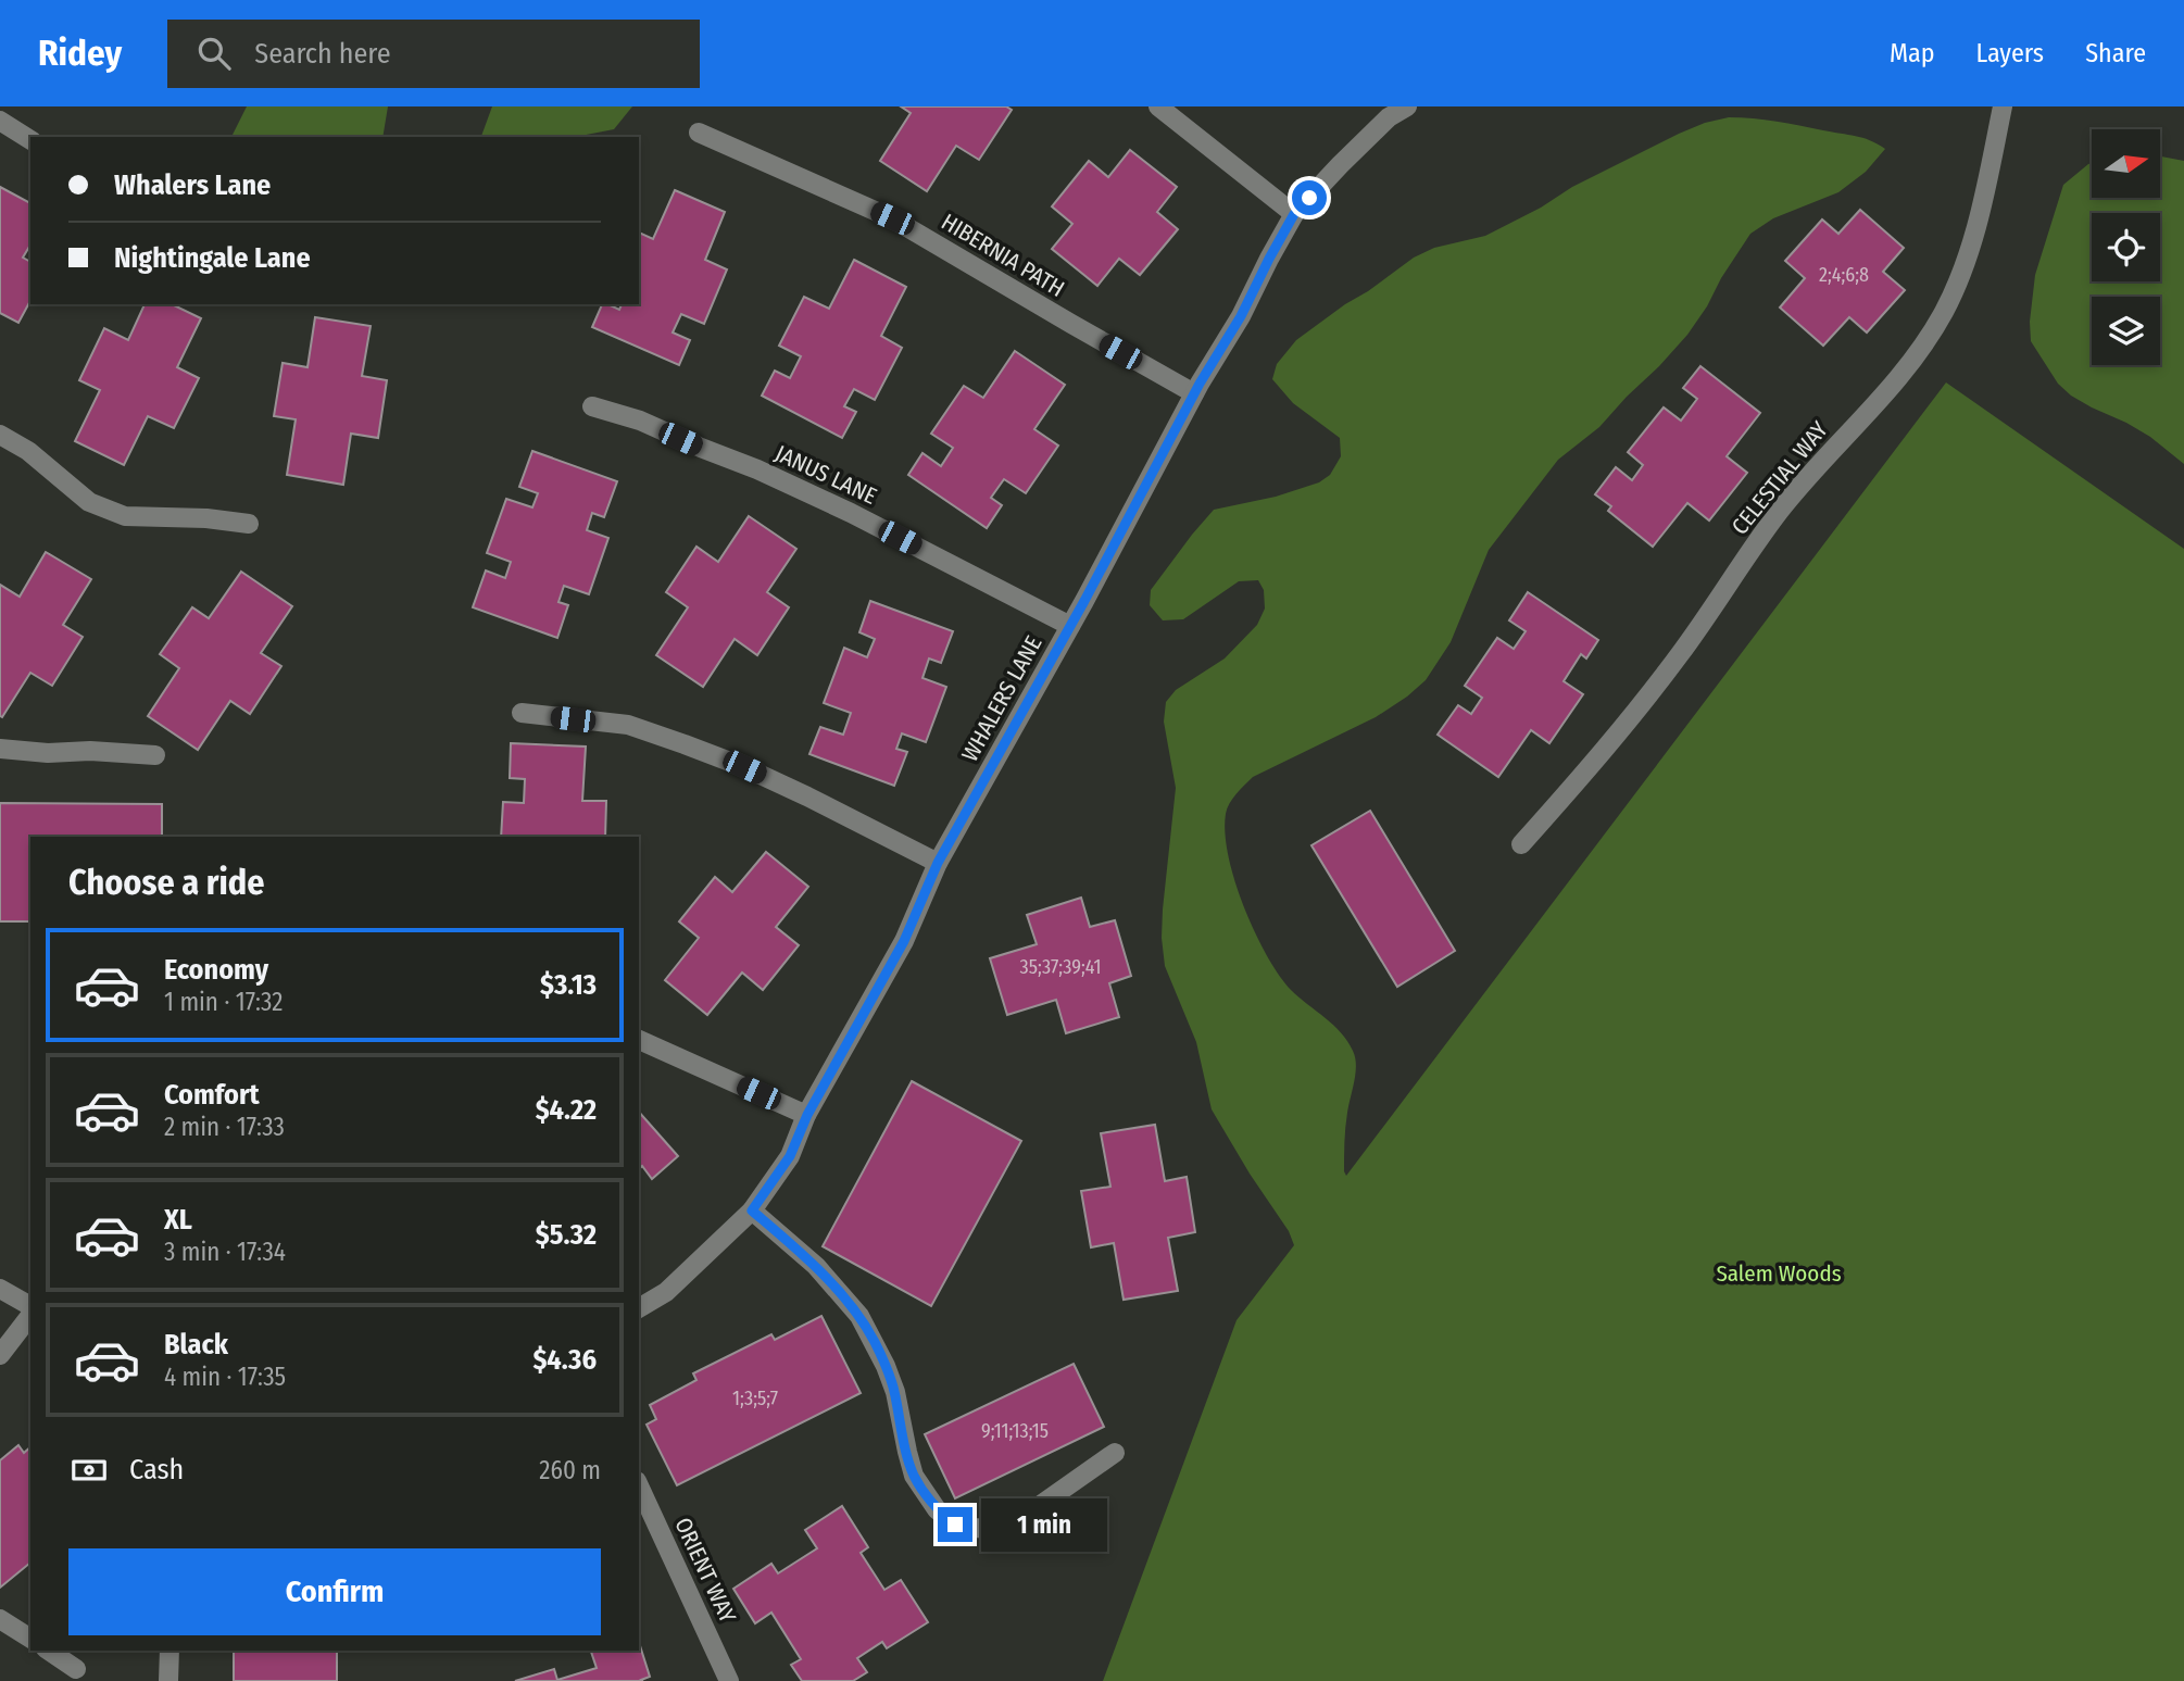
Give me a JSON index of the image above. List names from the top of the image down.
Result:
{
  "streets": {
    "street": [
      "HIBERNIA PATH",
      "JANUS LANE",
      "CELESTIAL WAY",
      "WHALERS LANE",
      "ORIENT WAY"
    ]
  },
  "crossings": [
    ["HIBERNIA PATH", "WHALERS LANE"],
    ["JANUS LANE", "WHALERS LANE"]
  ],
  "parks": ["Salem Woods"],
  "house_numbers": [
    "2;4;6;8",
    "35;37;39;41",
    "1;3;5;7",
    "9;11;13;15"
  ],
  "north": "right",
  "page": {
    "header": "Ridey",
    "search": "Search here",
    "nav": ["Map", "Layers", "Share"],
    "banner": ["Whalers Lane", "Nightingale Lane"],
    "heading": "Choose a ride",
    "list": [
      {
        "name": "Economy",
        "note": "1 min · 17:32",
        "value": "$3.13"
      },
      {
        "name": "Comfort",
        "note": "2 min · 17:33",
        "value": "$4.22"
      },
      {
        "name": "XL",
        "note": "3 min · 17:34",
        "value": "$5.32"
      },
      {
        "name": "Black",
        "note": "4 min · 17:35",
        "value": "$4.36"
      }
    ],
    "pay": ["Cash", "260 m"],
    "bubble": "1 min",
    "buttons": "Confirm"
  }
}
